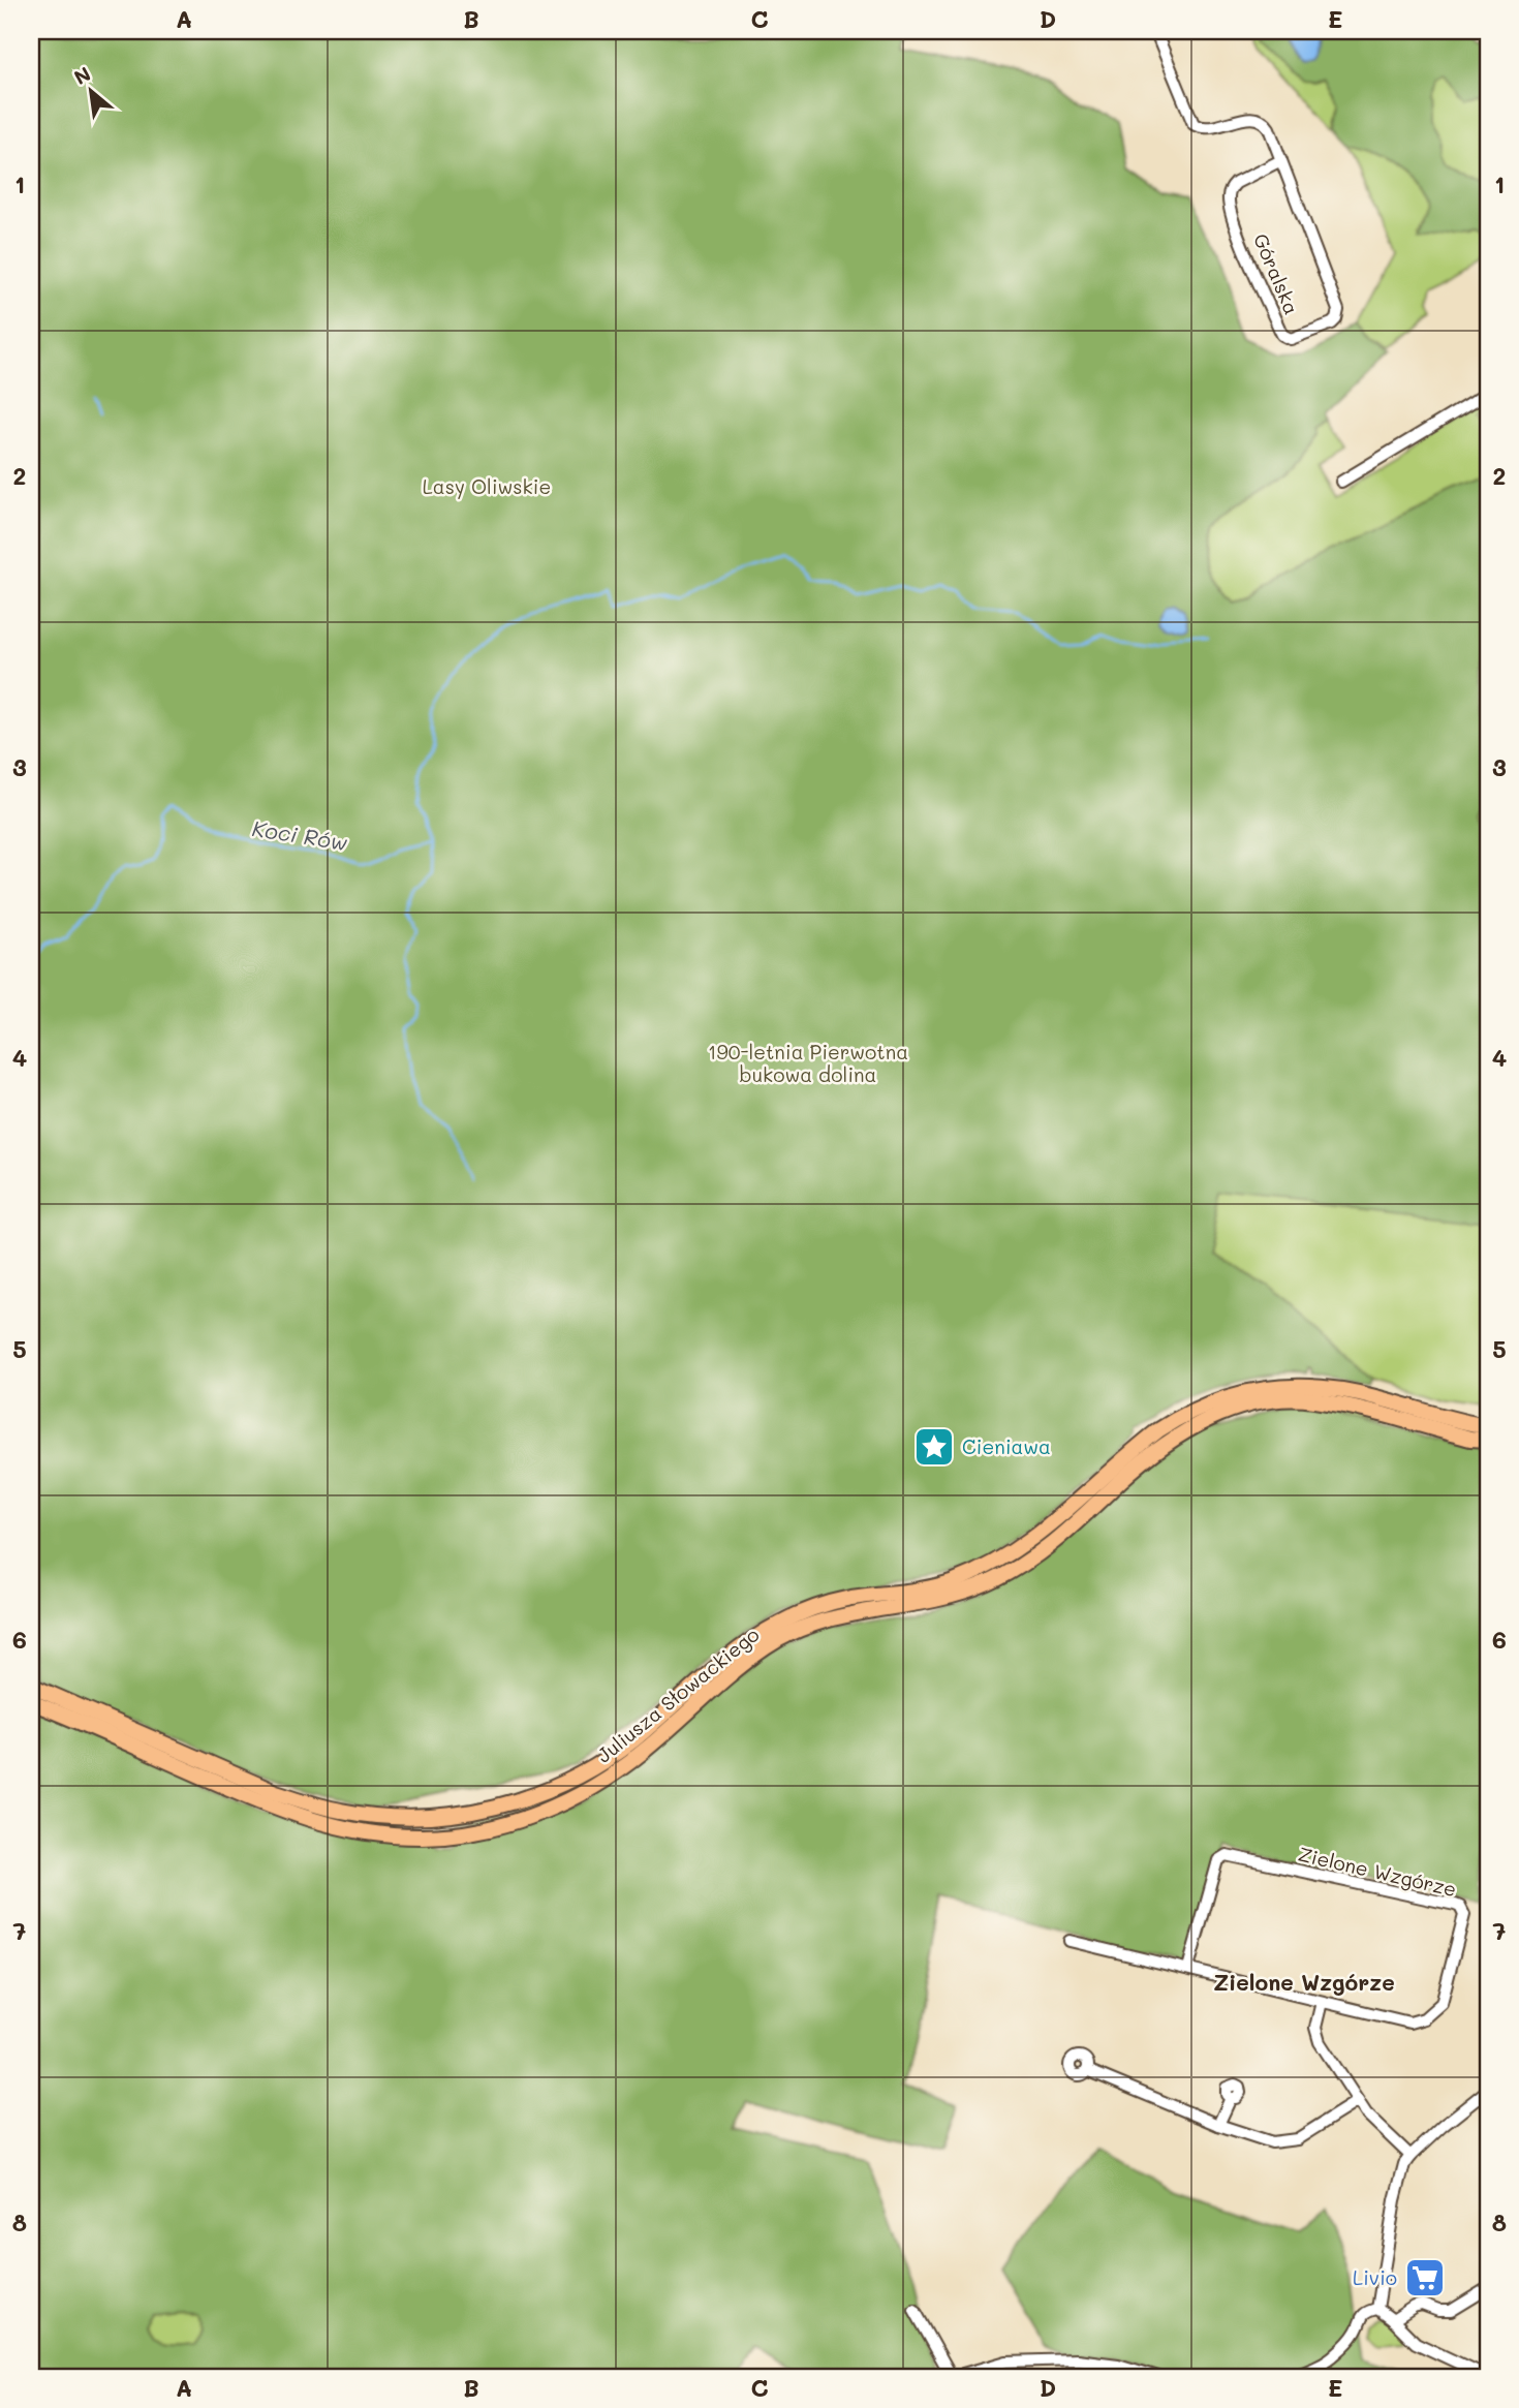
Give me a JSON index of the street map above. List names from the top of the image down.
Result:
{
  "streets": {
    "main road": ["Juliusza Słowackiego"],
    "street": ["Góralska", "Zielone Wzgórze"]
  },
  "districts": ["Zielone Wzgórze"],
  "water": ["Koci Rów"],
  "parks": ["Lasy Oliwskie", "190-letnia Pierwotna bukowa dolina"],
  "places": {
    "place": ["Cieniawa"],
    "supermarket": ["Livio"]
  },
  "north": "top left",
  "grid": {
    "columns": [
      "A",
      "B",
      "C",
      "D",
      "E"
    ],
    "rows": [
      "1",
      "2",
      "3",
      "4",
      "5",
      "6",
      "7",
      "8"
    ]
  }
}
